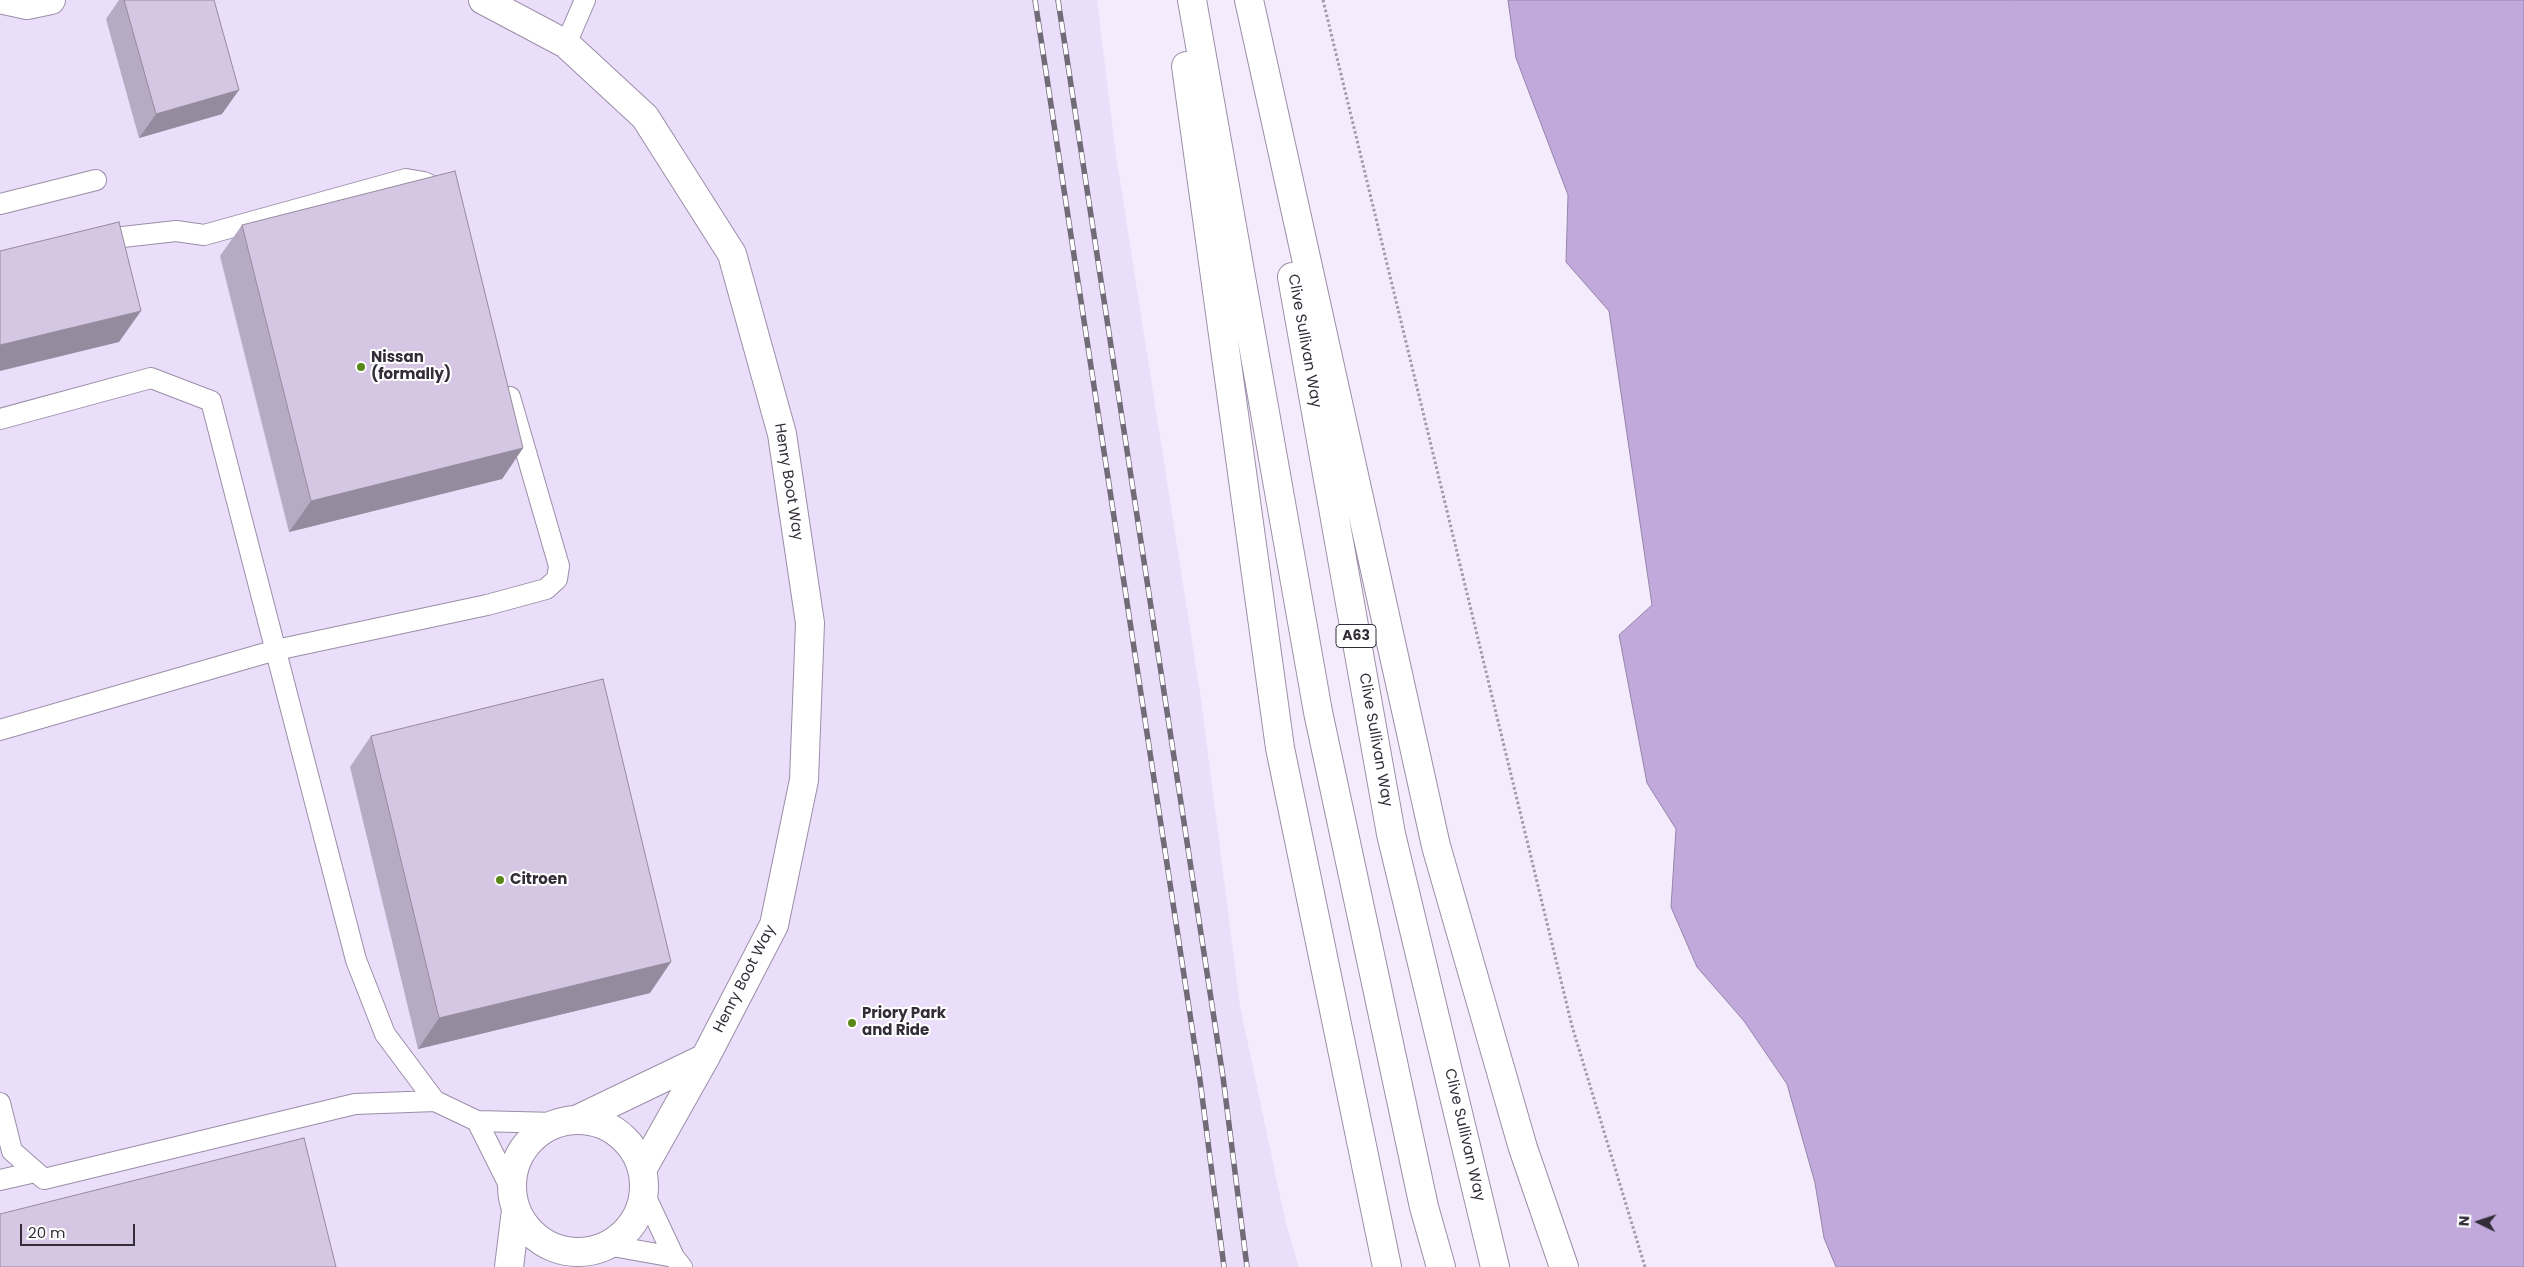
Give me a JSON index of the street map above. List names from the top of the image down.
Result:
{
  "streets": {
    "main road": ["Clive Sullivan Way", "Henry Boot Way", "A63"]
  },
  "places": ["Nissan (formally)", "Citroen", "Priory Park and Ride"],
  "scale_bar": "20 m",
  "north": "left"
}
